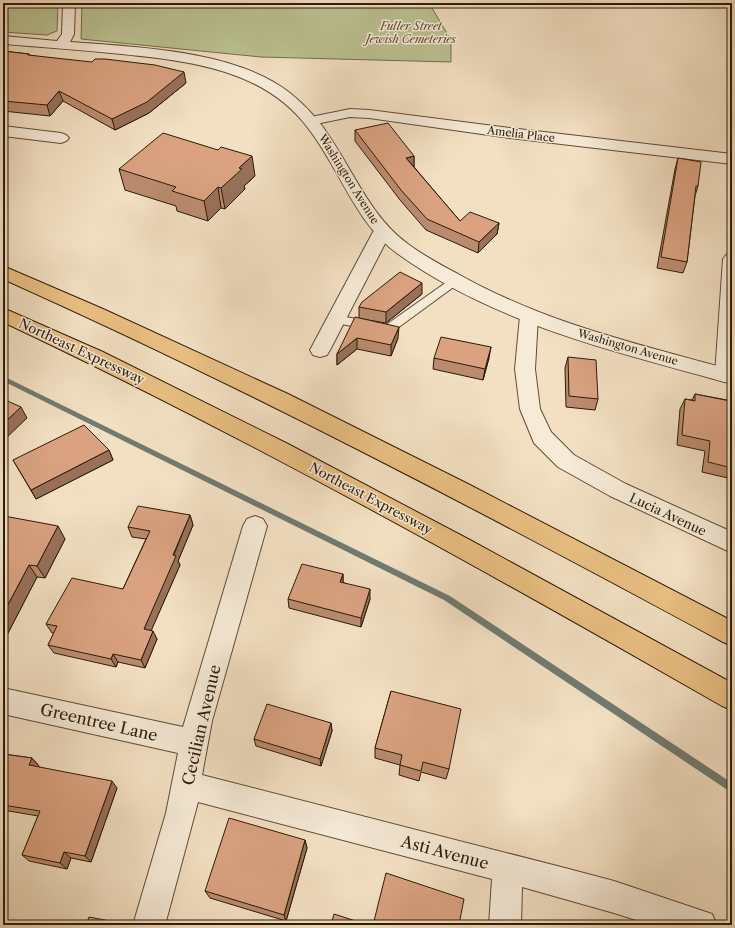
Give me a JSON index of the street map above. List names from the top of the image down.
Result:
{
  "streets": {
    "highway": ["Northeast Expressway"],
    "street": [
      "Amelia Place",
      "Washington Avenue",
      "Lucia Avenue",
      "Greentree Lane",
      "Cecilian Avenue",
      "Asti Avenue"
    ]
  },
  "crossings": [
    ["Amelia Place", "Washington Avenue"],
    ["Washington Avenue", "Lucia Avenue"],
    ["Greentree Lane", "Cecilian Avenue"],
    ["Cecilian Avenue", "Asti Avenue"]
  ],
  "parks": ["Fuller Street Jewish Cemeteries"]
}
